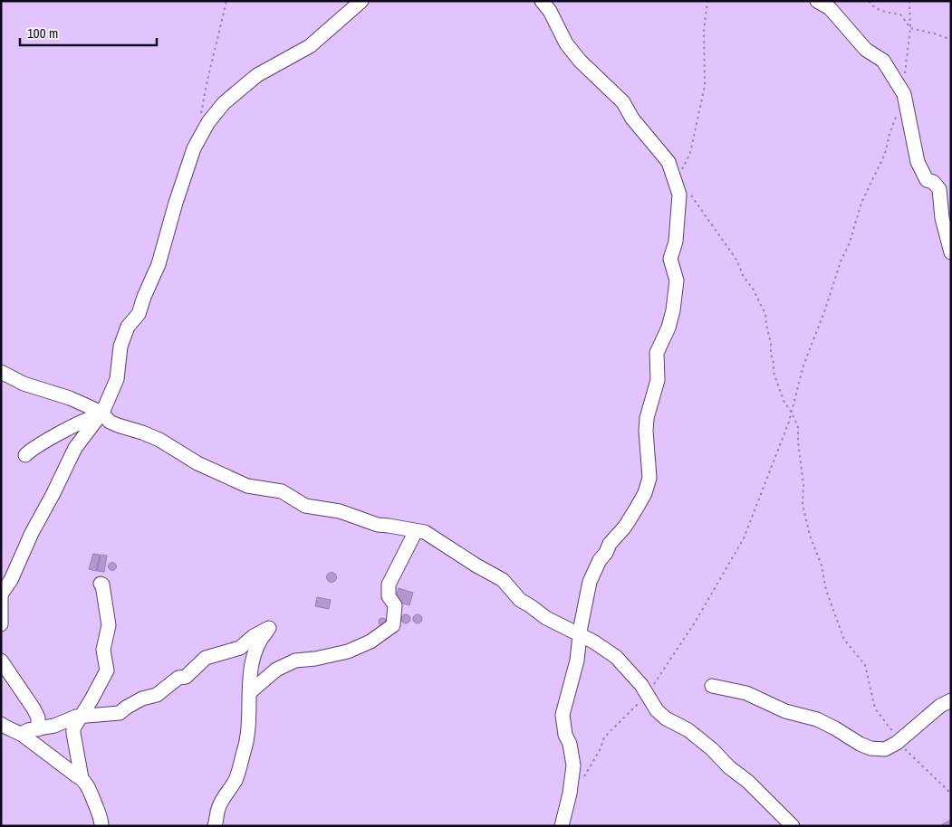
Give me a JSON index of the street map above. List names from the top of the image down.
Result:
{
  "scale_bar": "100 m"
}
